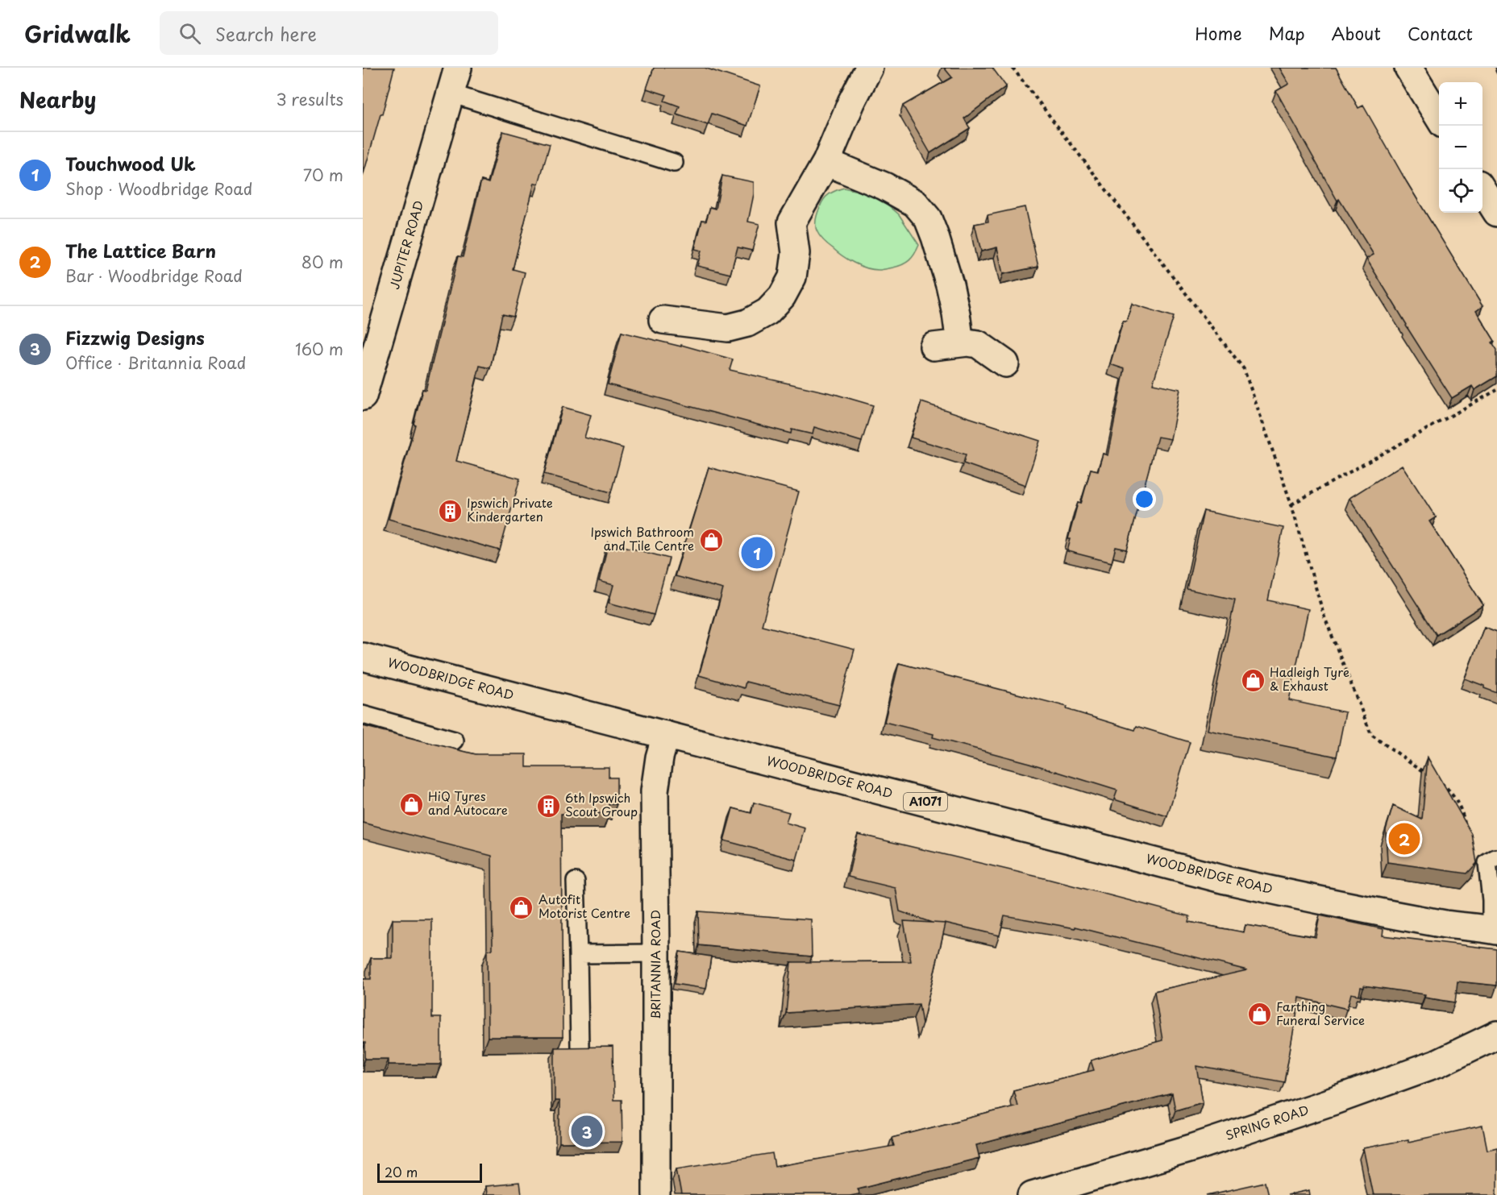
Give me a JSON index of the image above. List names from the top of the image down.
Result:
{
  "streets": {
    "street": [
      "JUPITER ROAD",
      "WOODBRIDGE ROAD",
      "A1071",
      "BRITANNIA ROAD",
      "SPRING ROAD"
    ]
  },
  "crossings": [
    ["WOODBRIDGE ROAD", "BRITANNIA ROAD"]
  ],
  "places": {
    "building": ["Ipswich Private Kindergarten", "6th Ipswich Scout Group"],
    "shop": [
      "Ipswich Bathroom and Tile Centre",
      "Hadleigh Tyre & Exhaust",
      "HiQ Tyres and Autocare",
      "Autofit Motorist Centre",
      "Farthing Funeral Service"
    ]
  },
  "scale_bar": "20 m",
  "page": {
    "header": "Gridwalk",
    "search": "Search here",
    "nav": [
      "Home",
      "Map",
      "About",
      "Contact"
    ],
    "heading": ["Nearby", "3 results"],
    "map_buttons": ["+", "−"],
    "list": [
      {
        "mark": "1",
        "name": "Touchwood Uk",
        "note": "Shop · Woodbridge Road",
        "value": "70 m"
      },
      {
        "mark": "2",
        "name": "The Lattice Barn",
        "note": "Bar · Woodbridge Road",
        "value": "80 m"
      },
      {
        "mark": "3",
        "name": "Fizzwig Designs",
        "note": "Office · Britannia Road",
        "value": "160 m"
      }
    ],
    "pins": ["1", "2", "3"],
    "scale": "20 m"
  }
}
